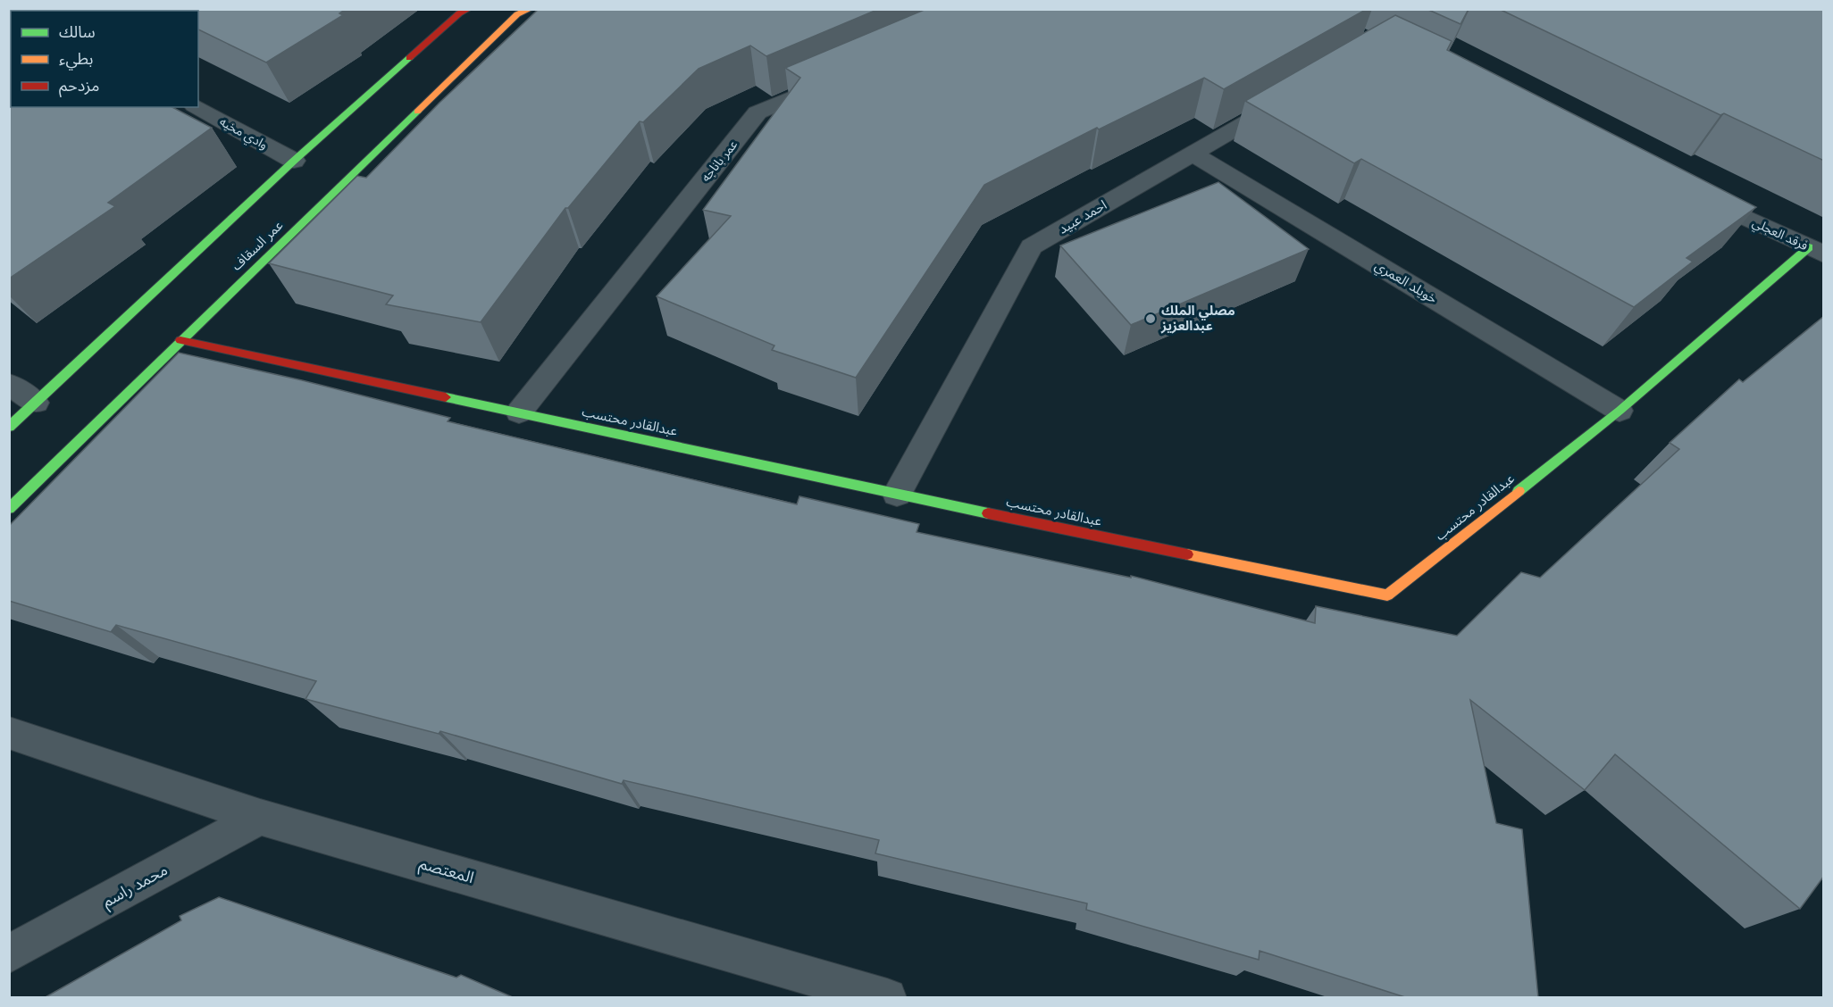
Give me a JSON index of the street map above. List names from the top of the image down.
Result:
{
  "streets": {
    "street": [
      "وادي مخيه",
      "عمر باناجه",
      "احمد عبيد",
      "فرقد العجلي",
      "عمر السقاف",
      "خويلد العمري",
      "عبدالقادر محتسب",
      "المعتصم",
      "محمد راسم"
    ]
  },
  "crossings": [
    ["عمر باناجه", "عبدالقادر محتسب"],
    ["احمد عبيد", "خويلد العمري"],
    ["احمد عبيد", "عبدالقادر محتسب"],
    ["فرقد العجلي", "عبدالقادر محتسب"],
    ["عمر السقاف", "عبدالقادر محتسب"],
    ["خويلد العمري", "عبدالقادر محتسب"],
    ["المعتصم", "محمد راسم"]
  ],
  "places": ["مصلي الملك عبدالعزيز"],
  "legend": ["سالك", "بطيء", "مزدحم"]
}
